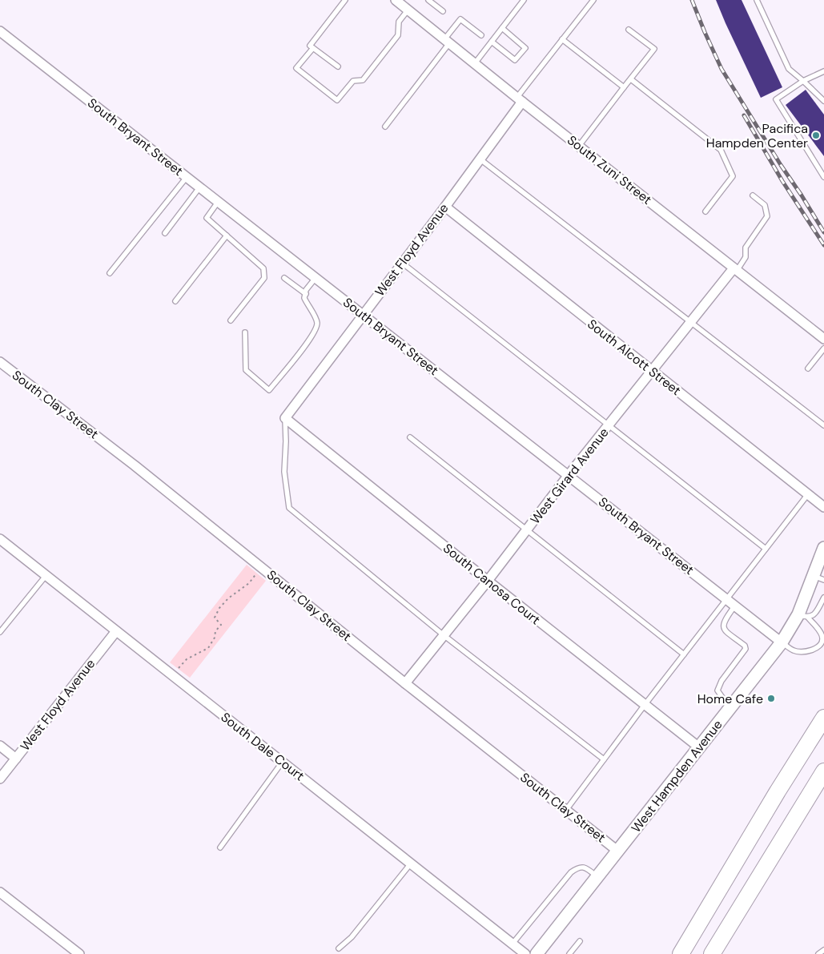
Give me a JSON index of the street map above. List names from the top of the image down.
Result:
{
  "streets": {
    "street": [
      "South Bryant Street",
      "South Zuni Street",
      "West Floyd Avenue",
      "South Alcott Street",
      "South Clay Street",
      "West Girard Avenue",
      "South Canosa Court",
      "South Dale Court",
      "West Hampden Avenue"
    ]
  },
  "crossings": [
    ["South Bryant Street", "West Floyd Avenue"],
    ["South Bryant Street", "West Girard Avenue"],
    ["South Bryant Street", "West Hampden Avenue"],
    ["South Zuni Street", "West Floyd Avenue"],
    ["South Zuni Street", "West Girard Avenue"],
    ["West Floyd Avenue", "South Alcott Street"],
    ["West Floyd Avenue", "South Canosa Court"],
    ["West Floyd Avenue", "South Dale Court"],
    ["South Alcott Street", "West Girard Avenue"],
    ["South Clay Street", "West Girard Avenue"],
    ["South Clay Street", "West Hampden Avenue"],
    ["West Girard Avenue", "South Canosa Court"],
    ["South Canosa Court", "West Hampden Avenue"]
  ],
  "places": ["Pacifica Hampden Center", "Home Cafe"]
}
